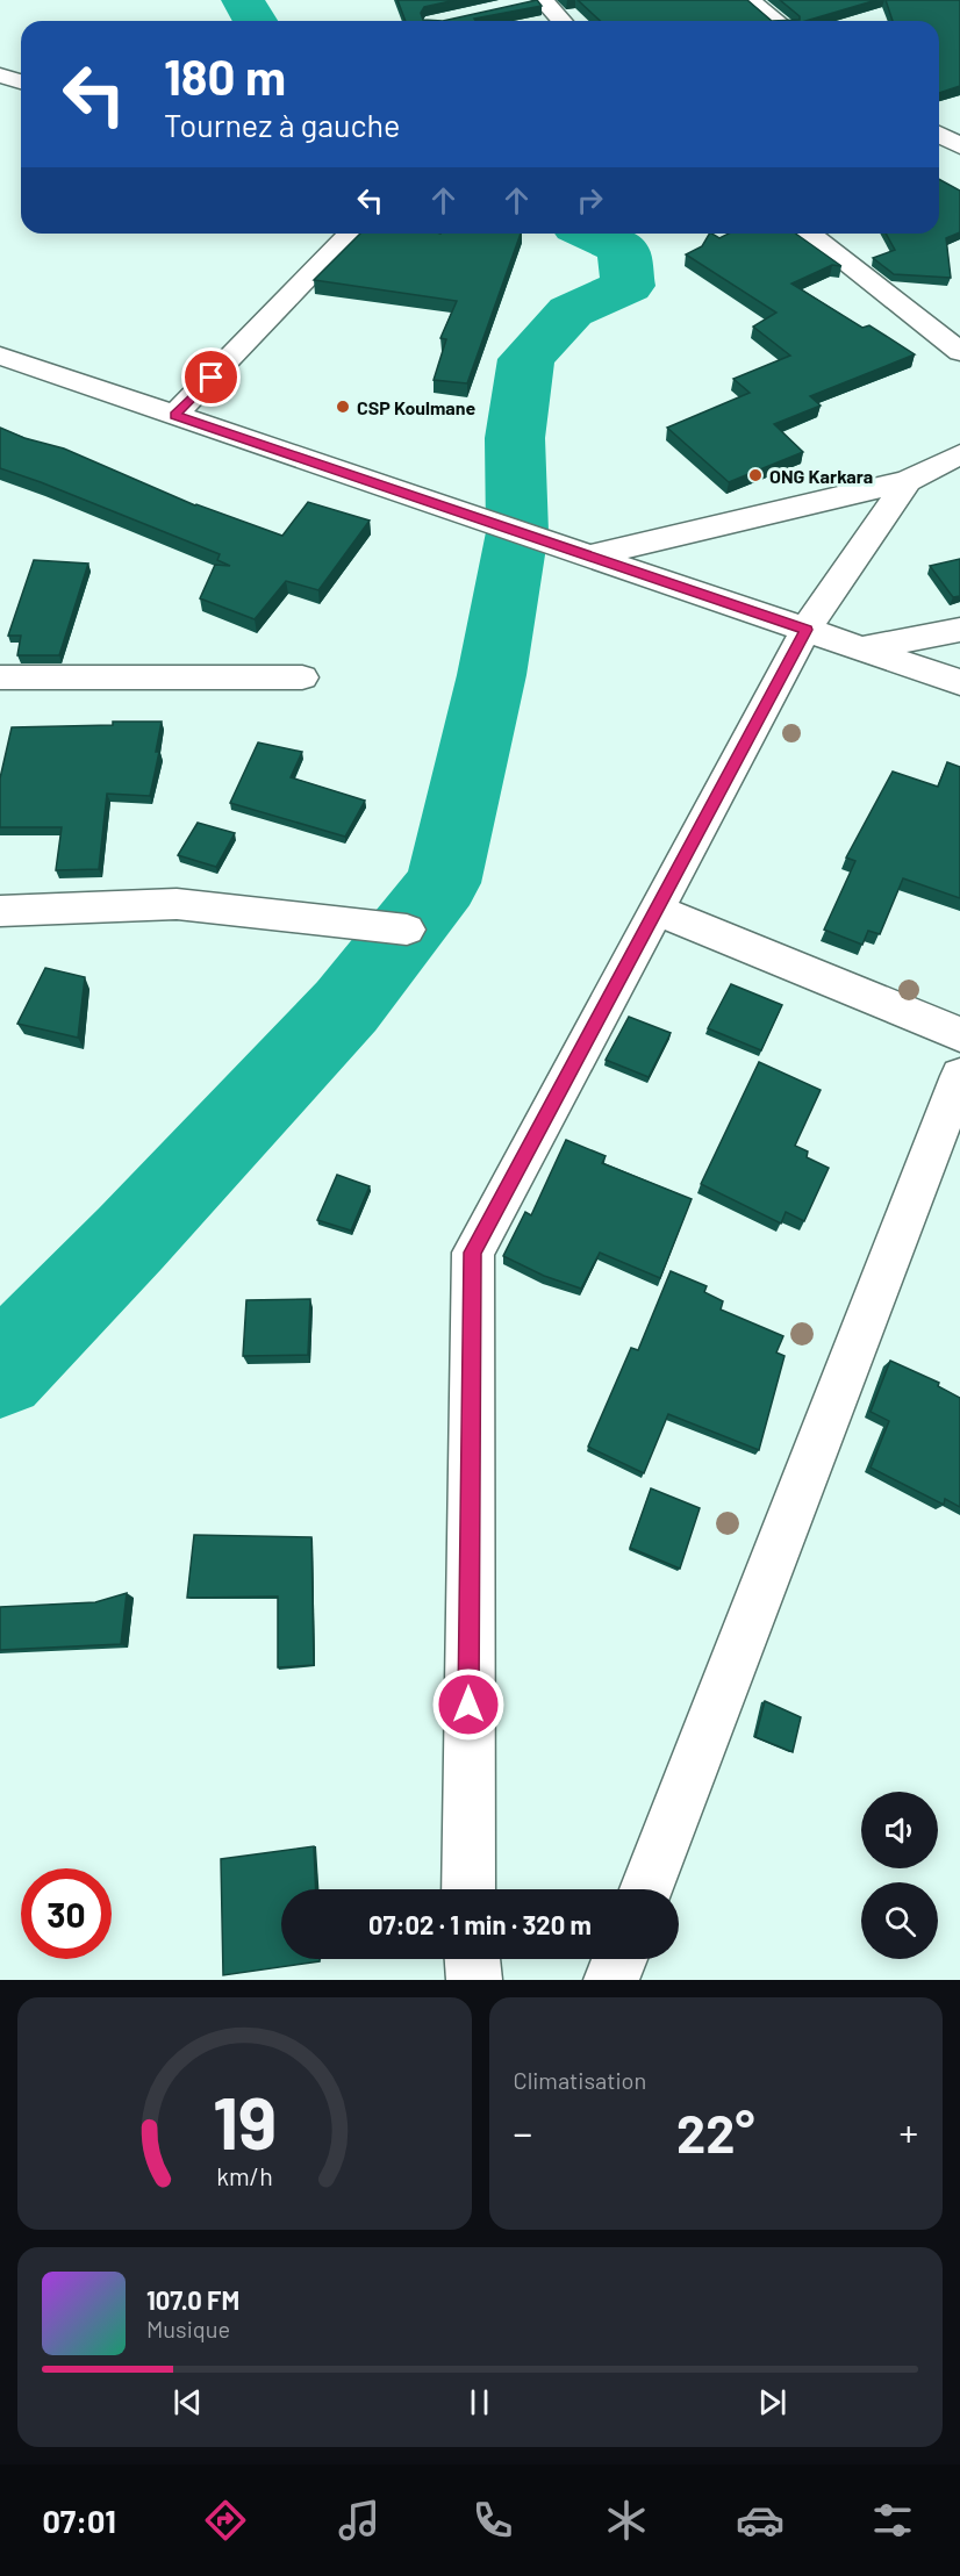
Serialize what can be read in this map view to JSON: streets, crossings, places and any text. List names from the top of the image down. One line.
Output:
{"places":["CSP Koulmane","ONG Karkara"],"page":{"turn":["180 m","Tournez à gauche"],"limit":"30","trip":"07:02 · 1 min · 320 m","tile":"Climatisation","heat":["−","22°","+"],"song":["107.0 FM","Musique"],"tabs":"07:01","gauge":["19","km/h"]}}
